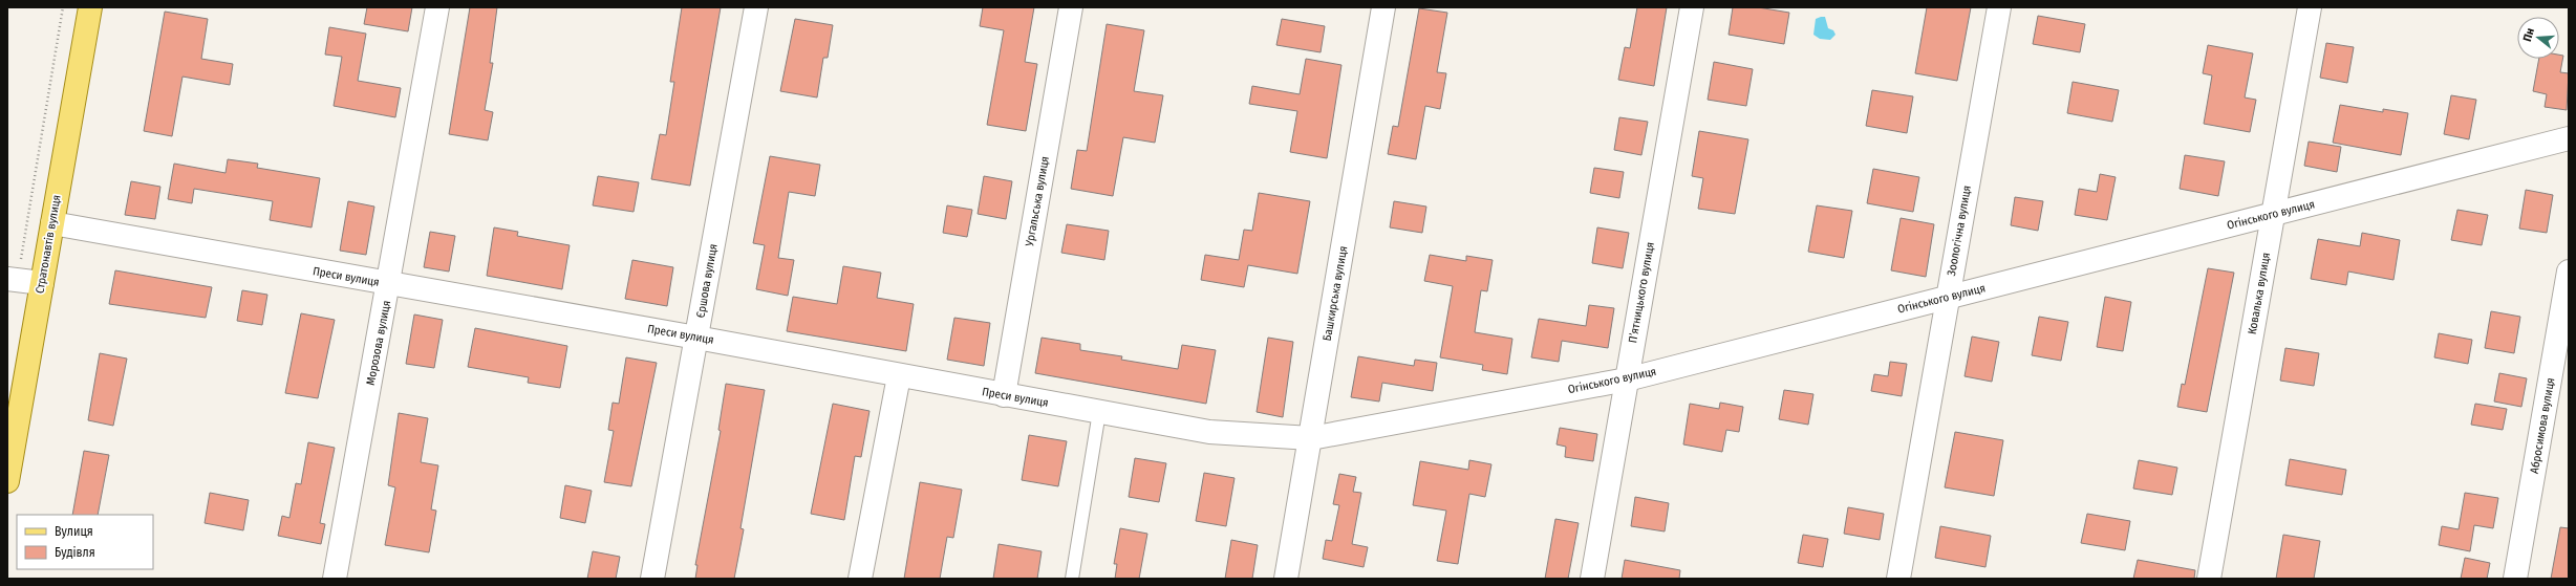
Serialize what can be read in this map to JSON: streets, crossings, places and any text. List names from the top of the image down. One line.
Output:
{"streets":{"main road":["Стратонавтів вулиця"],"street":["Ургальська вулиця","Огінського вулиця","Зоологічна вулиця","Преси вулиця","Єршова вулиця","П’ятницького вулиця","Башкирська вулиця","Ковалька вулиця","Морозова вулиця","Абросимова вулиця"]},"crossings":[["Ургальська вулиця","Преси вулиця"],["Огінського вулиця","Зоологічна вулиця"],["Огінського вулиця","Преси вулиця"],["Огінського вулиця","П’ятницького вулиця"],["Огінського вулиця","Башкирська вулиця"],["Огінського вулиця","Ковалька вулиця"],["Стратонавтів вулиця","Преси вулиця"],["Преси вулиця","Єршова вулиця"],["Преси вулиця","Башкирська вулиця"],["Преси вулиця","Морозова вулиця"]],"legend":["Вулиця","Будівля"],"north":"left"}
